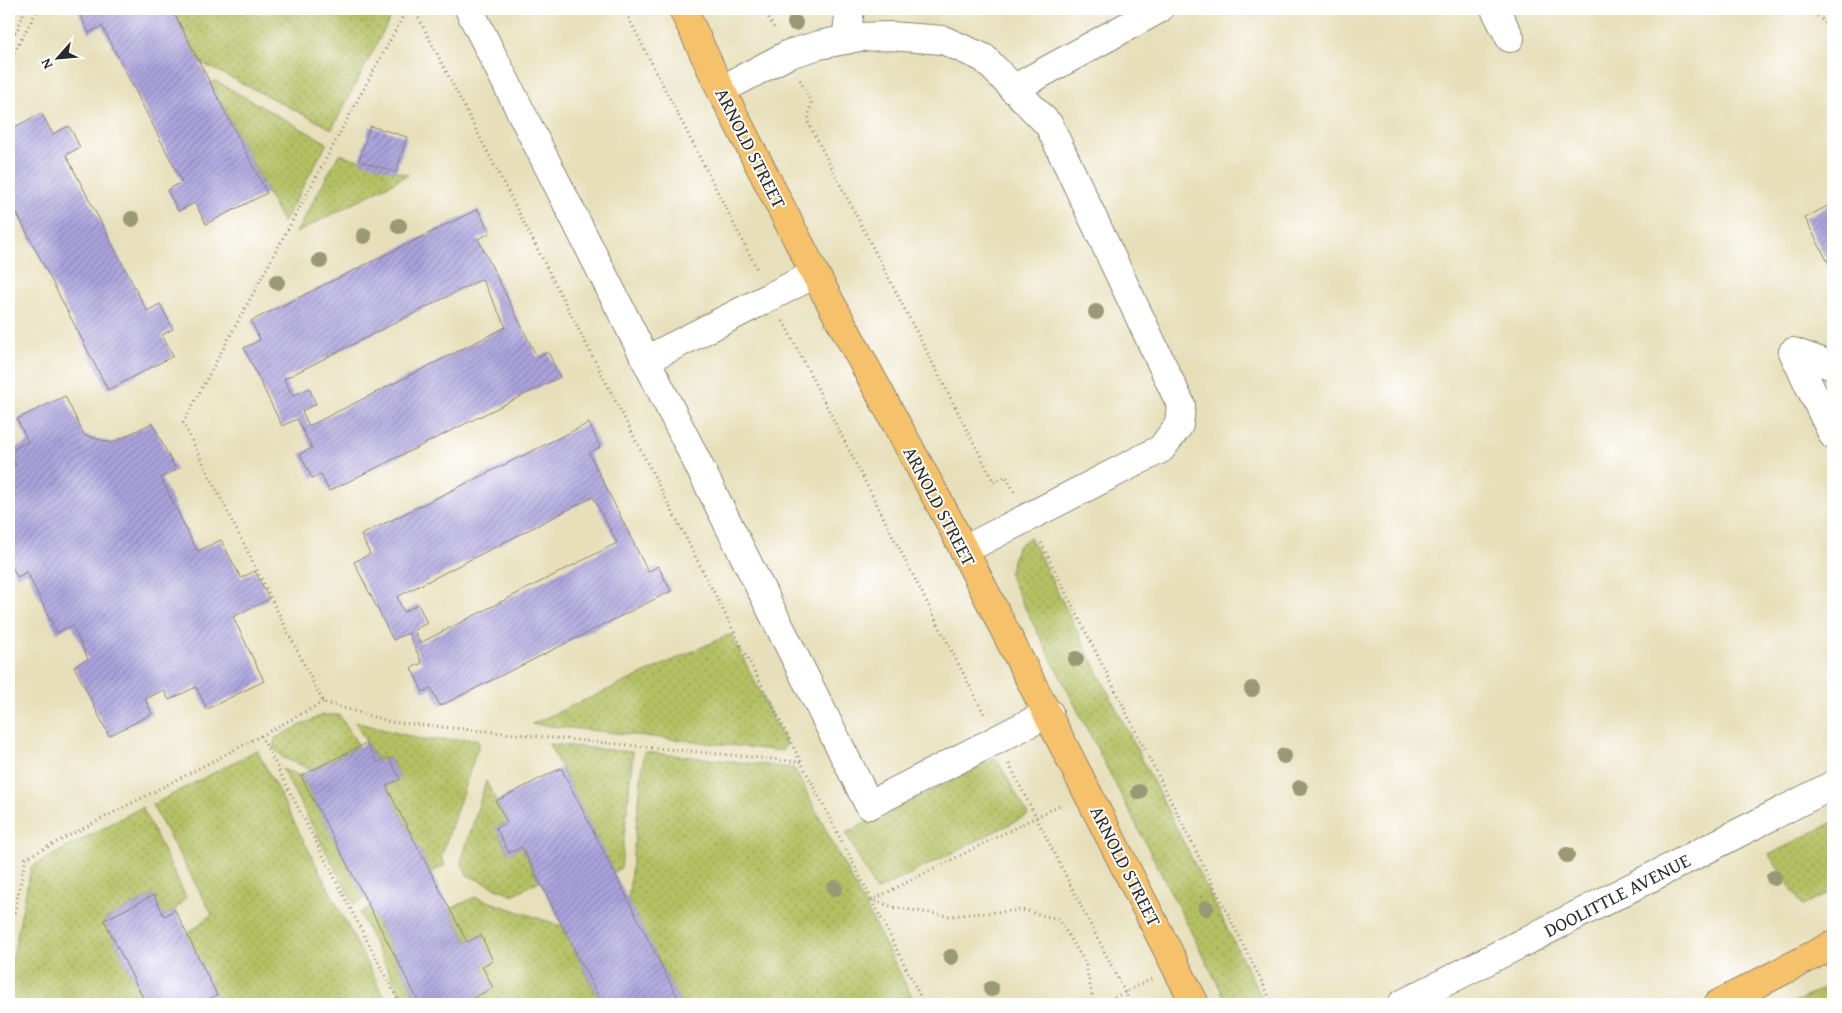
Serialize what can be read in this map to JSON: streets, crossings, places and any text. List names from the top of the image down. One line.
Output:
{"streets":{"main road":["ARNOLD STREET"],"street":["DOOLITTLE AVENUE"]},"north":"bottom left"}
